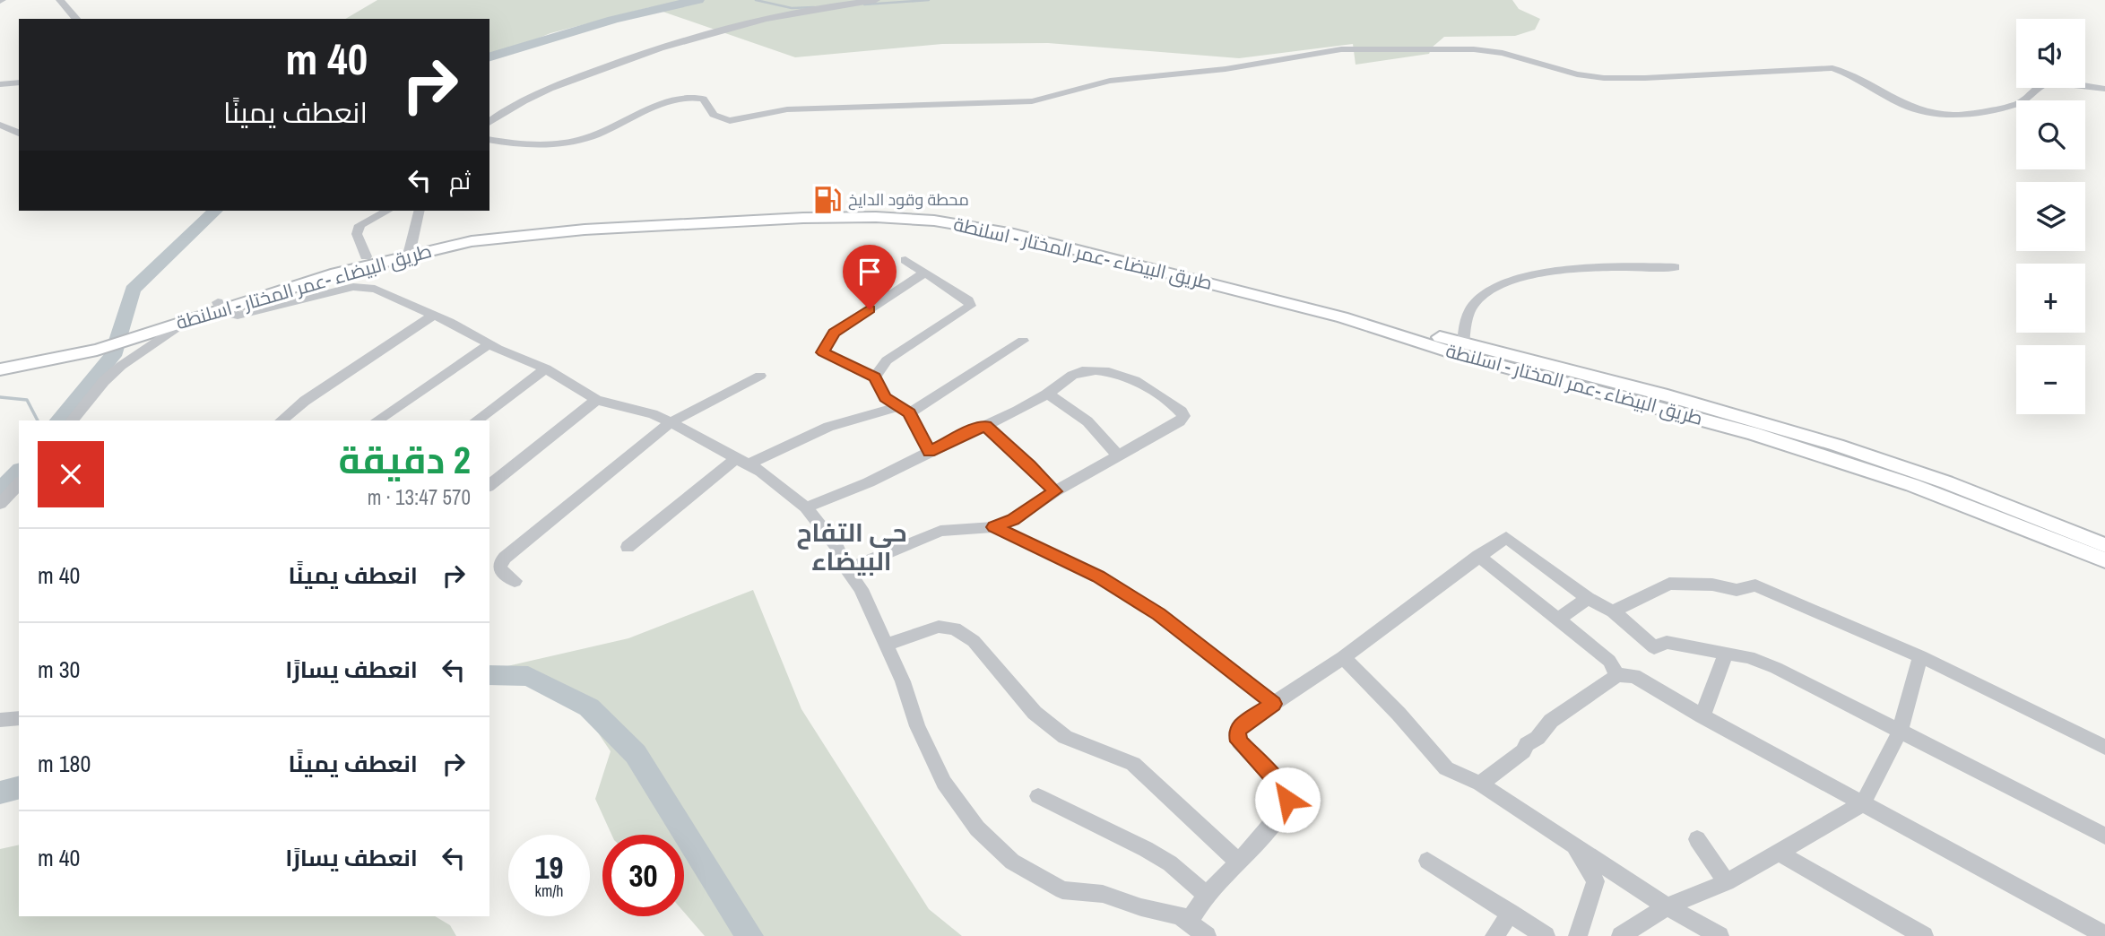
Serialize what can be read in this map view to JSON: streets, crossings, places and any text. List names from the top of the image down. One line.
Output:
{"streets":{"main road":["طريق البيضاء -عمر المختار - اسلنطة"]},"districts":["حي التفاح البيضاء"],"places":{"fuel station":["محطة وقود الدايخ"]},"page":{"map_buttons":["+","−"],"turn":["40 m","انعطف يمينًا"],"then":"ثم","heading":["2 دقيقة","570 m · 13:47"],"list":[{"name":"انعطف يمينًا","value":"40 m"},{"name":"انعطف يسارًا","value":"30 m"},{"name":"انعطف يمينًا","value":"180 m"},{"name":"انعطف يسارًا","value":"40 m"}],"speed":"19 km/h","limit":"30"}}
